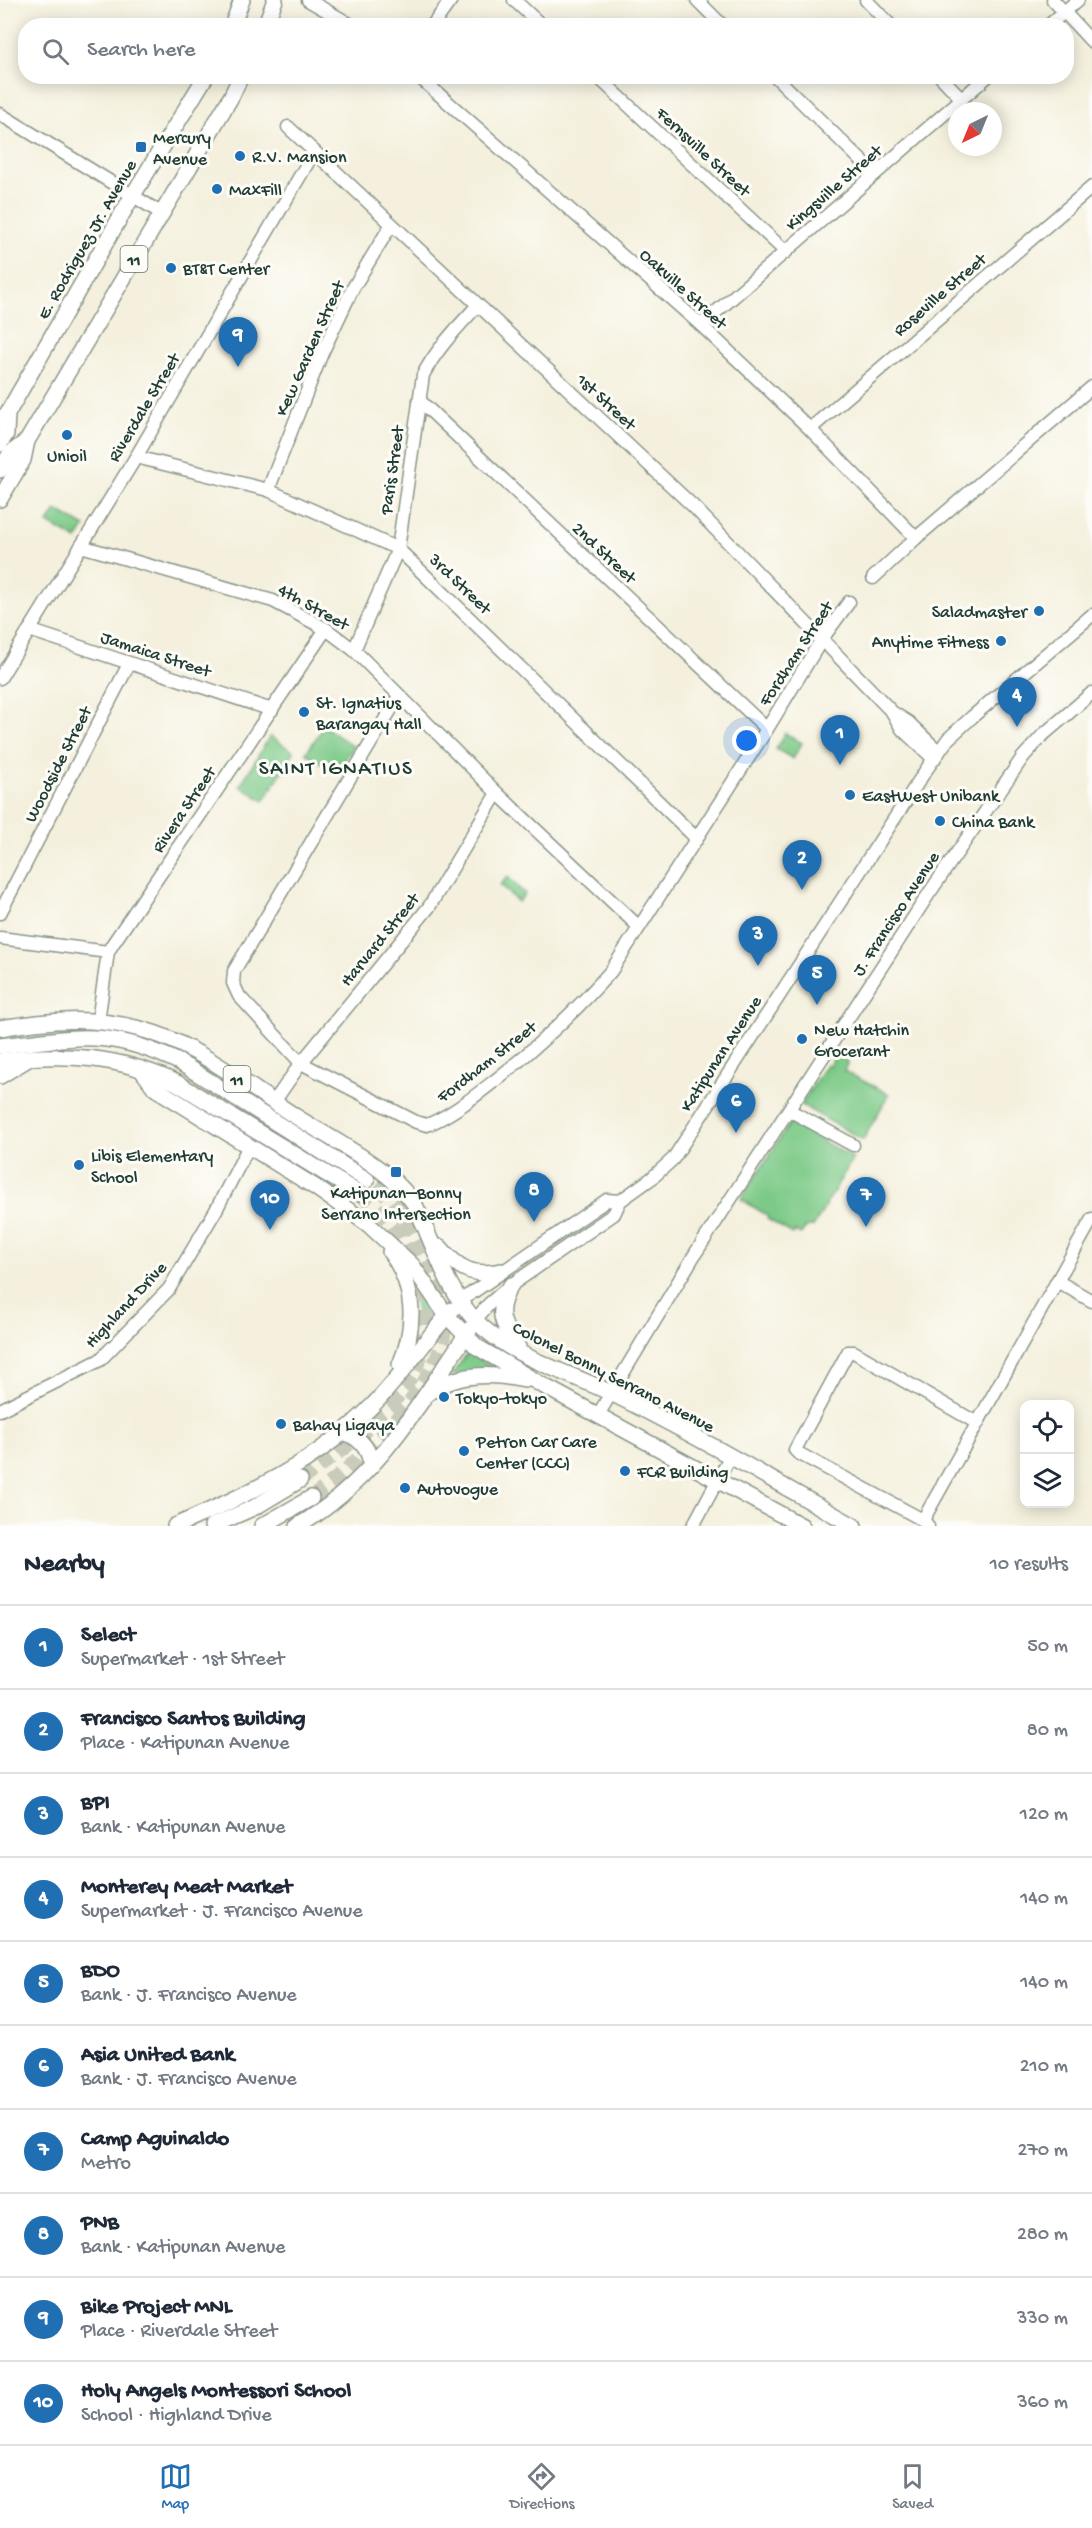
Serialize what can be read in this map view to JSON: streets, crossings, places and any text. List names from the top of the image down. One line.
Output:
{"streets":{"main road":["E. Rodriguez Jr. Avenue","11","Katipunan Avenue","Colonel Bonny Serrano Avenue"],"street":["Fernsville Street","Kingsville Street","Oakville Street","Roseville Street","Kew Garden Street","1st Street","Riverdale Street","Paris Street","2nd Street","3rd Street","4th Street","Jamaica Street","Fordham Street","Woodside Street","Rivera Street","J. Francisco Avenue","Harvard Street","Highland Drive"]},"crossings":[["Fernsville Street","Kingsville Street"],["Kingsville Street","Oakville Street"],["E. Rodriguez Jr. Avenue","11"],["Oakville Street","Roseville Street"],["Kew Garden Street","1st Street"],["Kew Garden Street","3rd Street"],["1st Street","Riverdale Street"],["1st Street","Paris Street"],["1st Street","Fordham Street"],["1st Street","Katipunan Avenue"],["Riverdale Street","3rd Street"],["Riverdale Street","4th Street"],["Riverdale Street","Jamaica Street"],["Paris Street","2nd Street"],["Paris Street","3rd Street"],["Paris Street","4th Street"],["2nd Street","Fordham Street"],["3rd Street","Fordham Street"],["4th Street","Fordham Street"],["4th Street","Rivera Street"],["4th Street","Harvard Street"],["Jamaica Street","Woodside Street"],["Jamaica Street","Rivera Street"],["Fordham Street","Harvard Street"],["Rivera Street","Colonel Bonny Serrano Avenue"],["J. Francisco Avenue","Colonel Bonny Serrano Avenue"],["Katipunan Avenue","Colonel Bonny Serrano Avenue"]],"districts":["SAINT IGNATIUS"],"places":{"transit":["Mercury Avenue","Katipunan–Bonny Serrano Intersection"],"other":["R.V. Mansion","MaxFill","BT&T Center","Unioil","Saladmaster","Anytime Fitness","St. Ignatius Barangay Hall","EastWest Unibank","China Bank","New Hatchin Grocerant","Libis Elementary School","Tokyo-tokyo","Bahay Ligaya","Petron Car Care Center (CCC)","FCR Building","Autovogue"]},"north":"bottom left","page":{"search":"Search here","pins":["9","4","1","2","3","5","6","8","7","10"],"heading":["Nearby","10 results"],"list":[{"mark":"1","name":"Select","note":"Supermarket · 1st Street","value":"50 m"},{"mark":"2","name":"Francisco Santos Building","note":"Place · Katipunan Avenue","value":"80 m"},{"mark":"3","name":"BPI","note":"Bank · Katipunan Avenue","value":"120 m"},{"mark":"4","name":"Monterey Meat Market","note":"Supermarket · J. Francisco Avenue","value":"140 m"},{"mark":"5","name":"BDO","note":"Bank · J. Francisco Avenue","value":"140 m"},{"mark":"6","name":"Asia United Bank","note":"Bank · J. Francisco Avenue","value":"210 m"},{"mark":"7","name":"Camp Aguinaldo","note":"Metro","value":"270 m"},{"mark":"8","name":"PNB","note":"Bank · Katipunan Avenue","value":"280 m"},{"mark":"9","name":"Bike Project MNL","note":"Place · Riverdale Street","value":"330 m"},{"mark":"10","name":"Holy Angels Montessori School","note":"School · Highland Drive","value":"360 m"}],"nav":["Map","Directions","Saved"]}}
